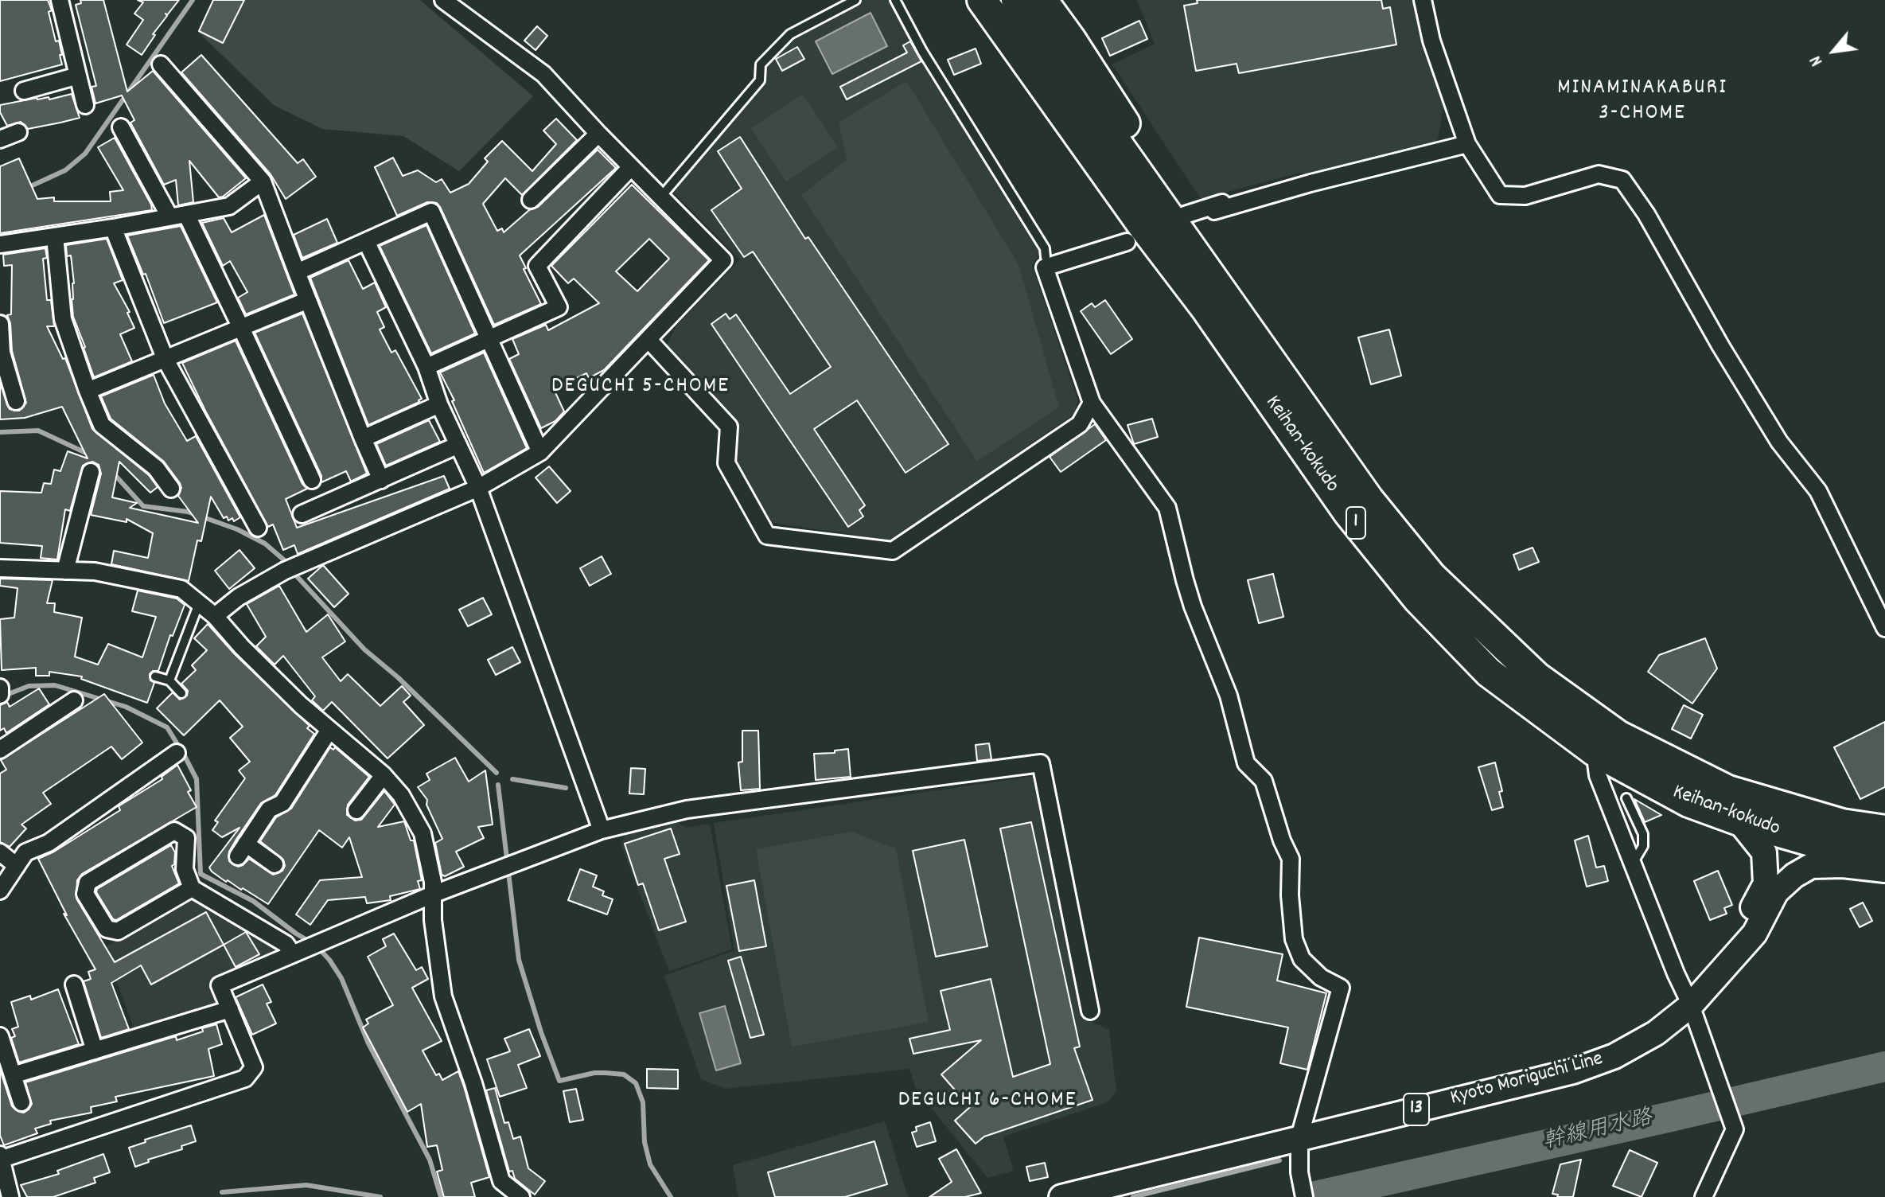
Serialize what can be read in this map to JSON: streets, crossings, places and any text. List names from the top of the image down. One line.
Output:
{"streets":{"highway":["Keihan-kokudo","1"],"main road":["Kyoto Moriguchi Line","13"]},"crossings":[["Keihan-kokudo","Kyoto Moriguchi Line"]],"districts":["MINAMINAKABURI 3-CHOME","DEGUCHI 5-CHOME","DEGUCHI 6-CHOME"],"water":["幹線用水路"],"north":"bottom left"}
